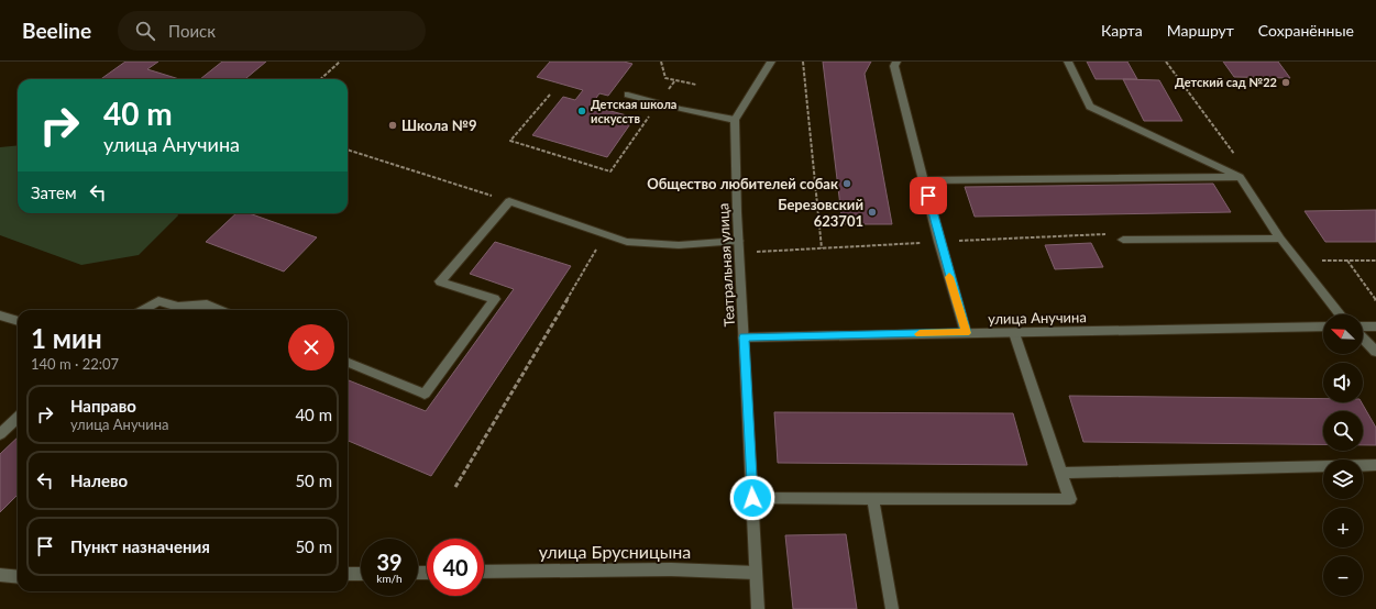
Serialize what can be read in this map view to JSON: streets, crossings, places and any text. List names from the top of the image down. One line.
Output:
{"streets":{"street":["Театральная улица","улица Анучина","улица Брусницына"]},"crossings":[["Театральная улица","улица Анучина"],["Театральная улица","улица Брусницына"]],"places":["Детский сад №22","Детская школа искусств","Школа №9","Общество любителей собак","Березовский 623701"],"north":"top left","page":{"header":"Beeline","search":"Поиск","nav":["Карта","Маршрут","Сохранённые"],"turn":["40 m","улица Анучина"],"then":"Затем","heading":["1 мин","140 m · 22:07"],"map_buttons":["+","−"],"list":[{"name":"Направо","note":"улица Анучина","value":"40 m"},{"name":"Налево","value":"50 m"},{"name":"Пункт назначения","value":"50 m"}],"speed":"39 km/h","limit":"40"}}
